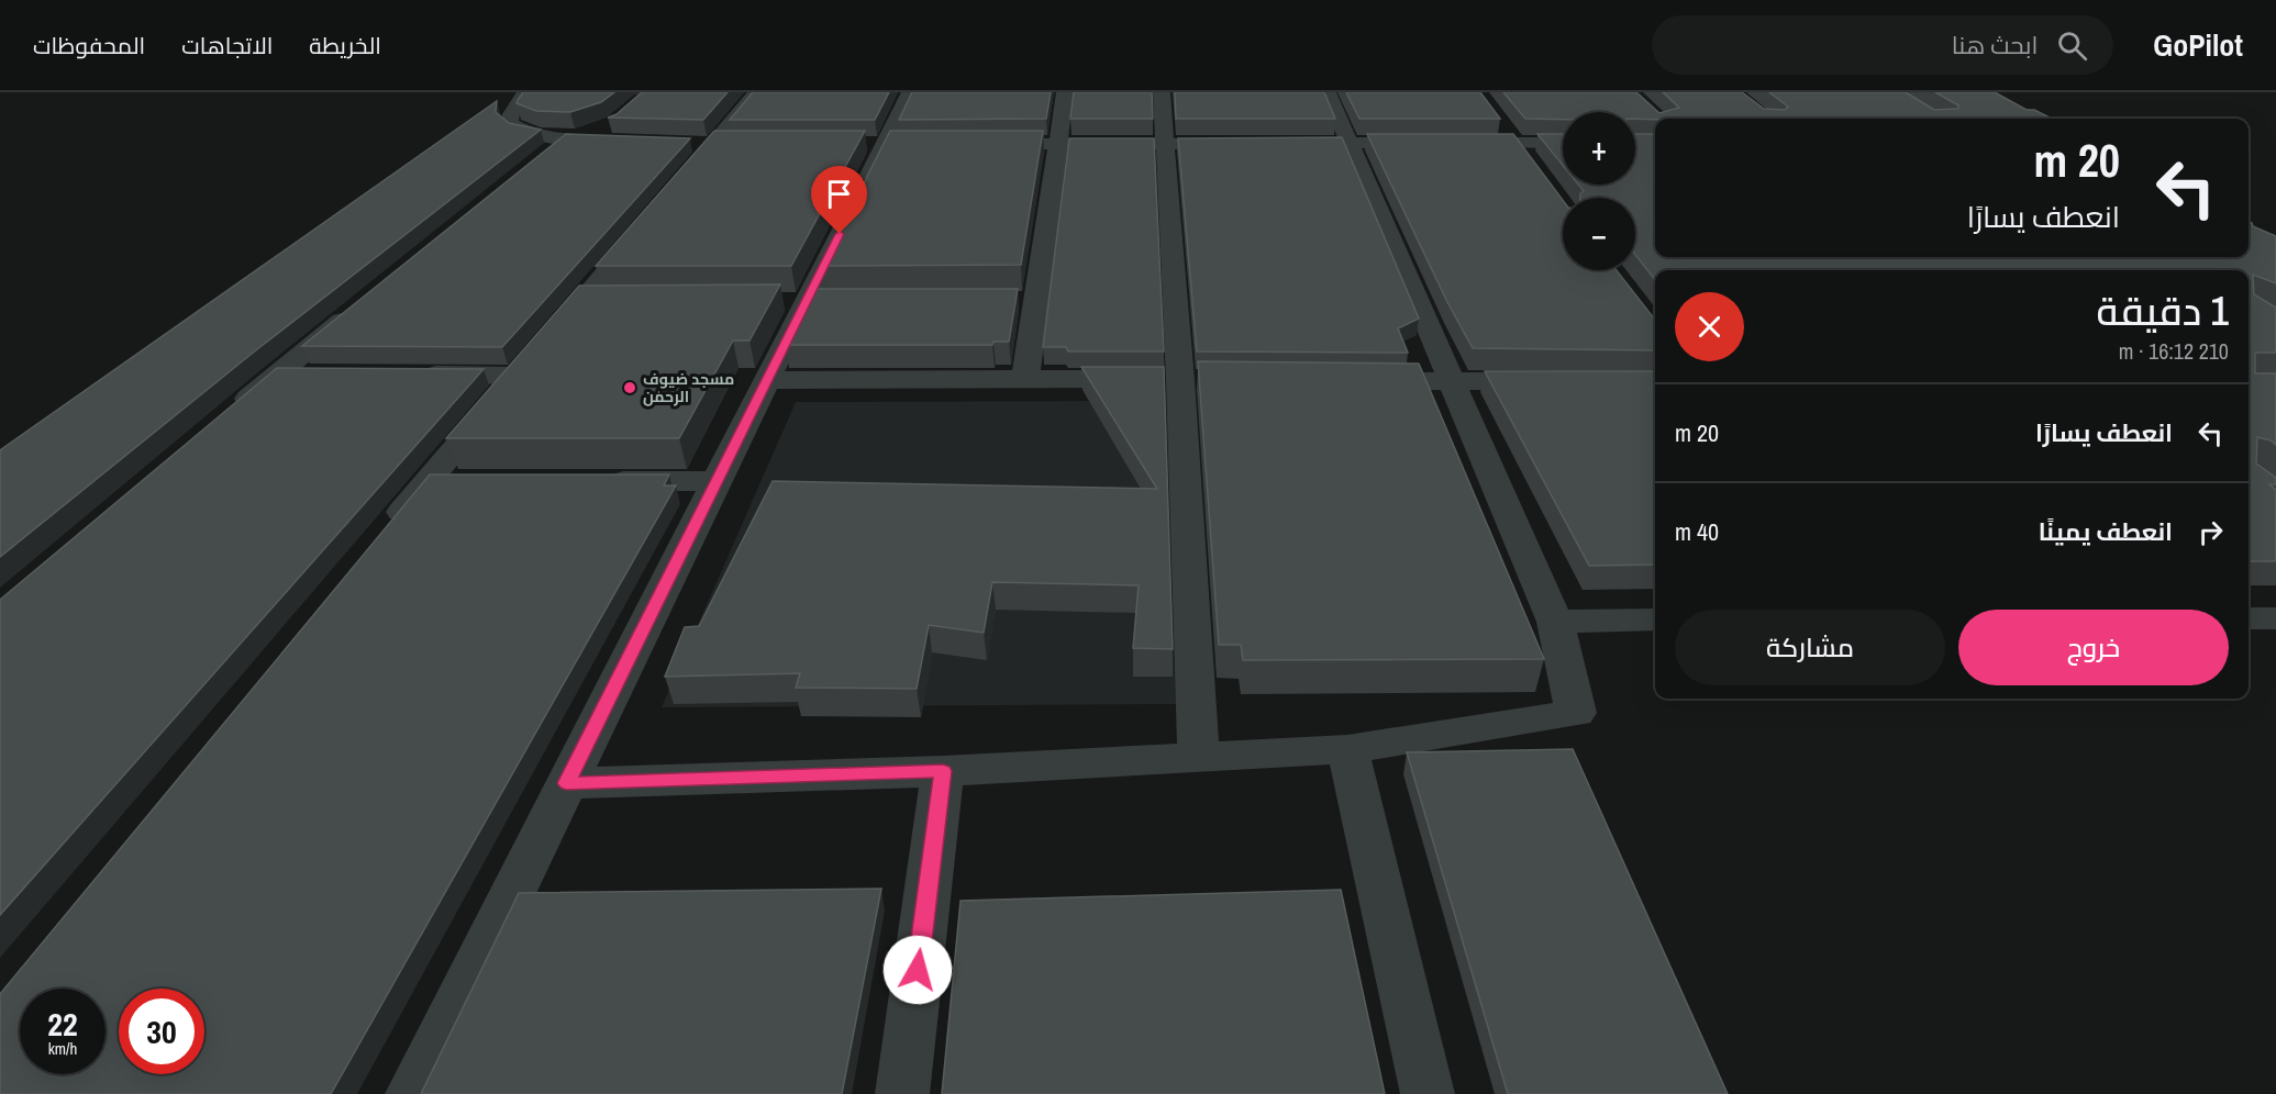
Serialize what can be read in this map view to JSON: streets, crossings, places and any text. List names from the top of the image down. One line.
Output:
{"places":["مسجد ضيوف الرحمٰن"],"page":{"header":"GoPilot","search":"ابحث هنا","nav":["الخريطة","الاتجاهات","المحفوظات"],"map_buttons":["+","−"],"turn":["20 m","انعطف يسارًا"],"heading":["1 دقيقة","210 m · 16:12"],"list":[{"name":"انعطف يسارًا","value":"20 m"},{"name":"انعطف يمينًا","value":"40 m"}],"buttons":["خروج","مشاركة"],"speed":"22 km/h","limit":"30"}}
